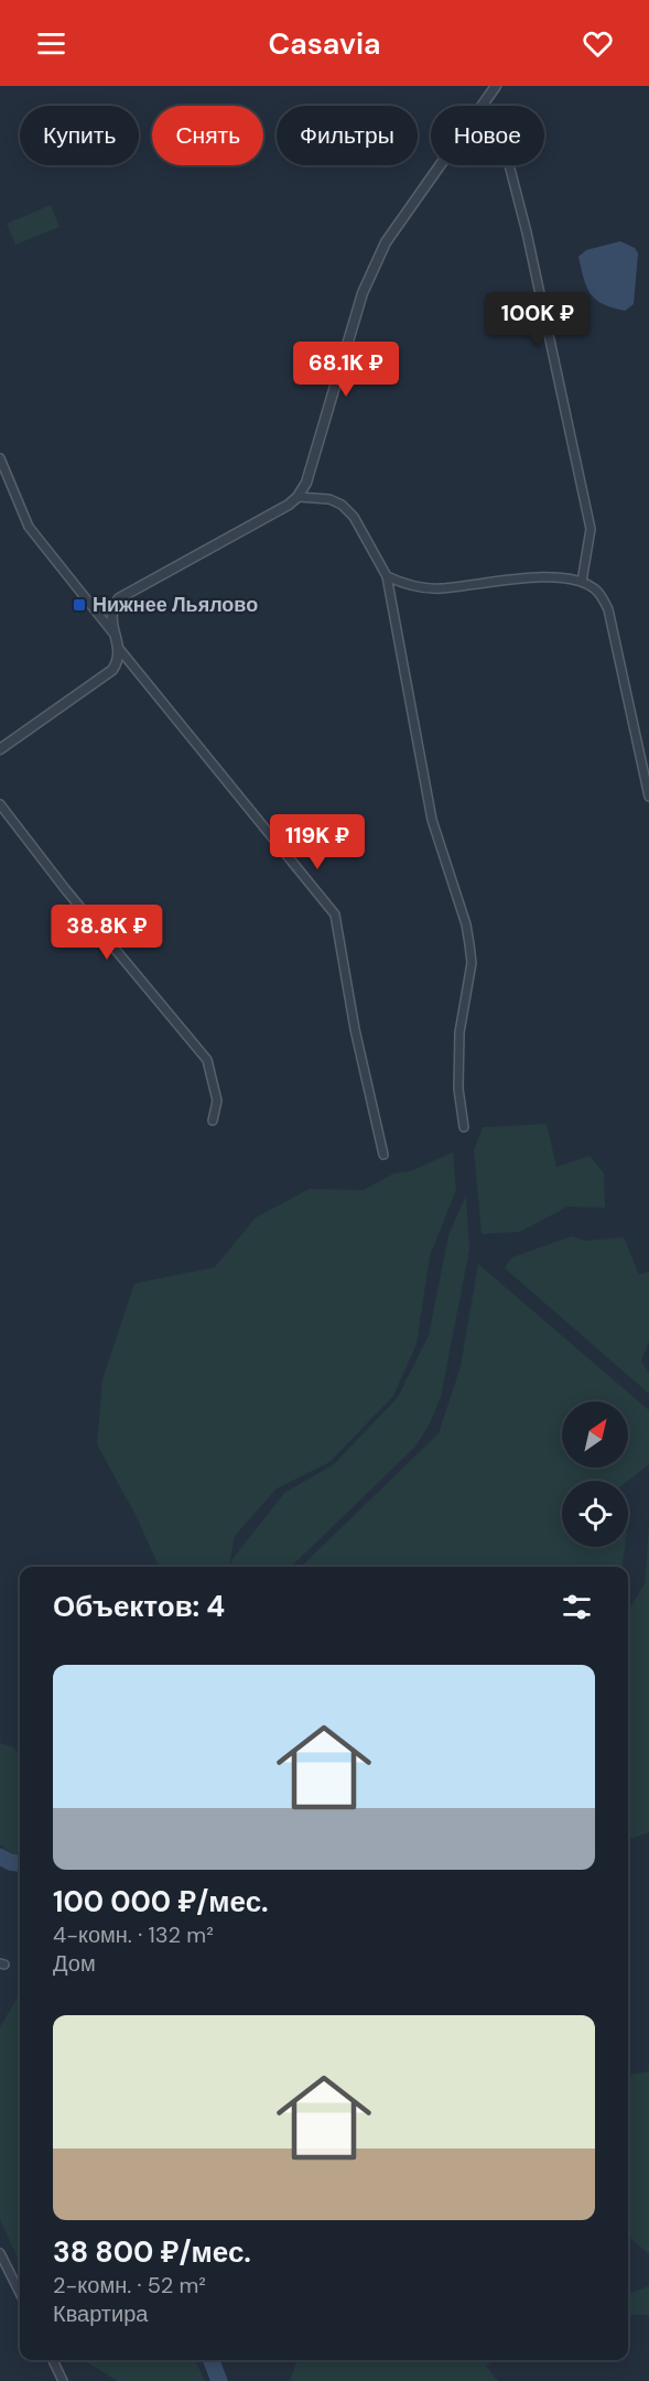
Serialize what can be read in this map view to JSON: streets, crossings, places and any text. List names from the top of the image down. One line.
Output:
{"places":{"transit":["Нижнее Льялово"]},"north":"top right","page":{"header":"Casavia","chip":["Купить","Снять","Фильтры","Новое"],"price":["100K ₽","68.1K ₽","119K ₽","38.8K ₽"],"heading":"Объектов: 4","list":[{"name":"100 000 ₽/мес.","note":"4-комн. · 132 m² · Дом"},{"name":"38 800 ₽/мес.","note":"2-комн. · 52 m² · Квартира"}]}}
